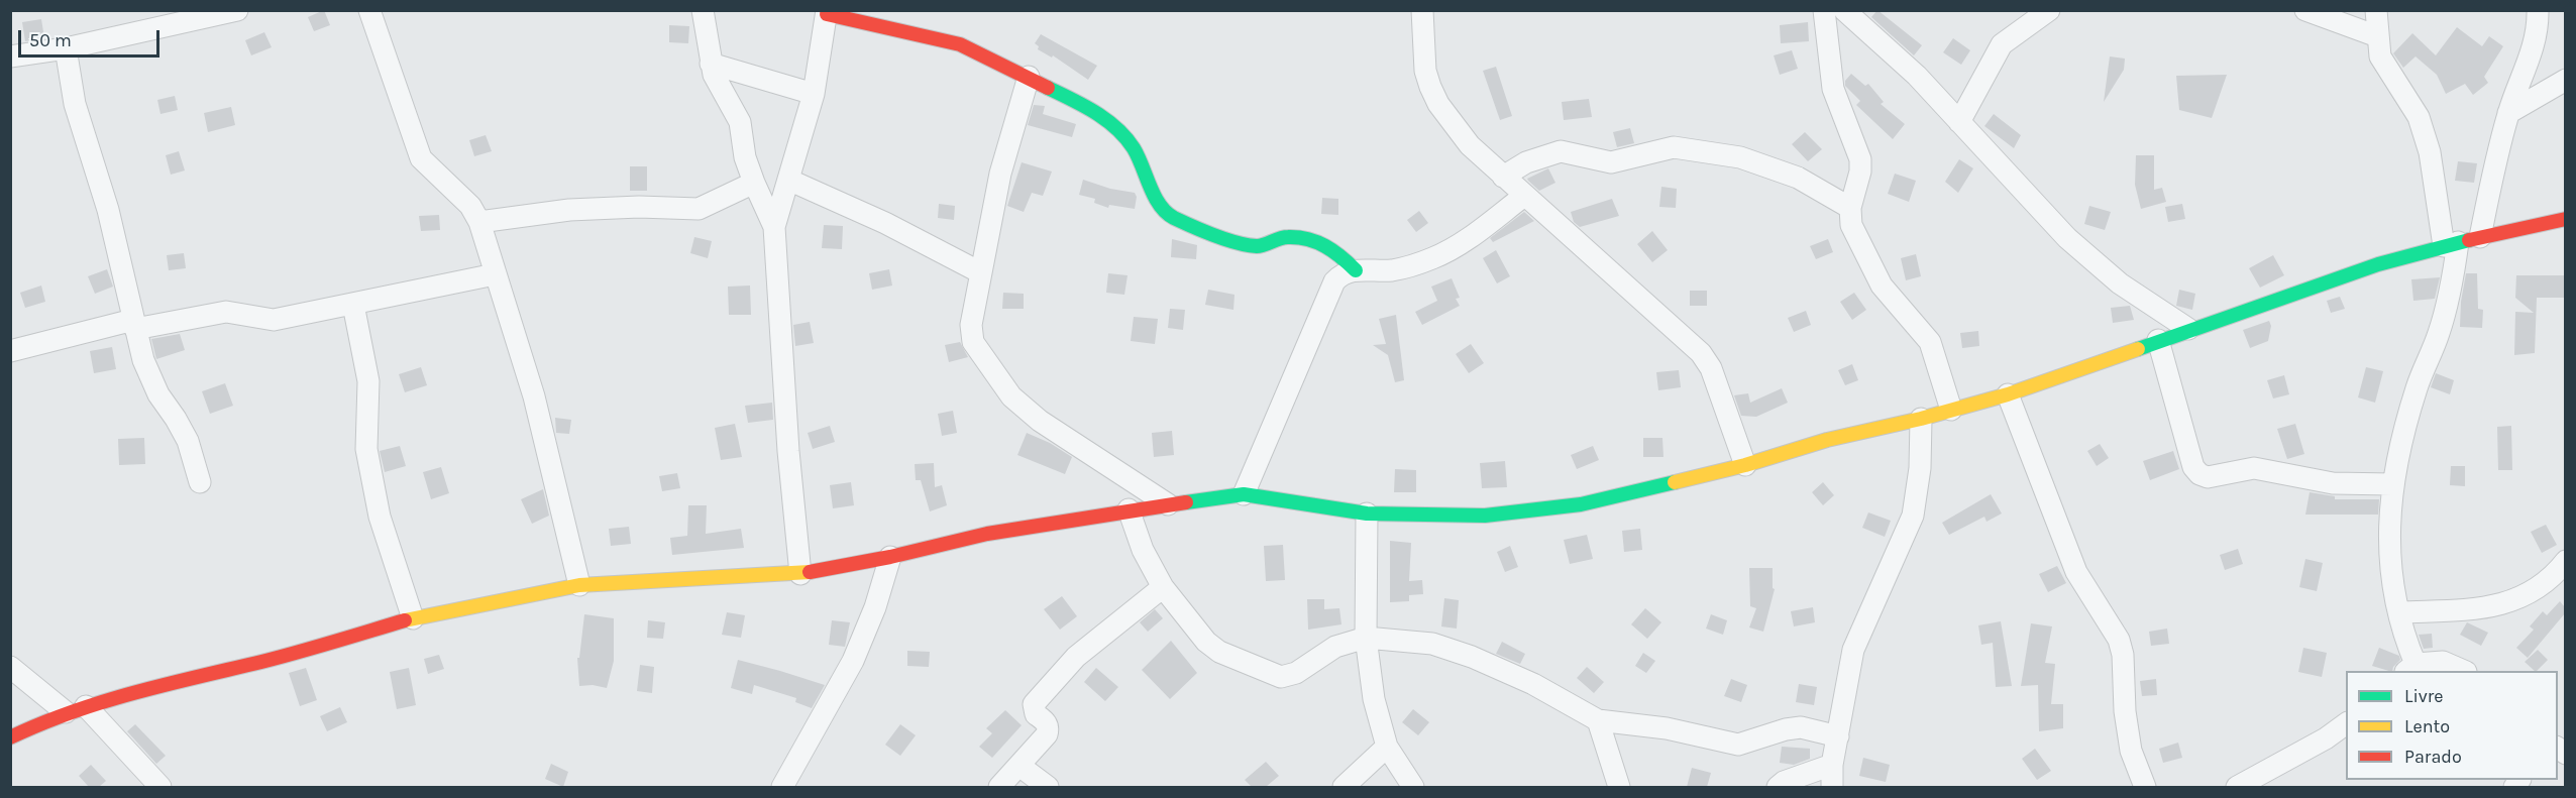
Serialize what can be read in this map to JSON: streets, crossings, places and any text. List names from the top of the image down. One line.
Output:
{"legend":["Livre","Lento","Parado"],"scale_bar":"50 m"}
